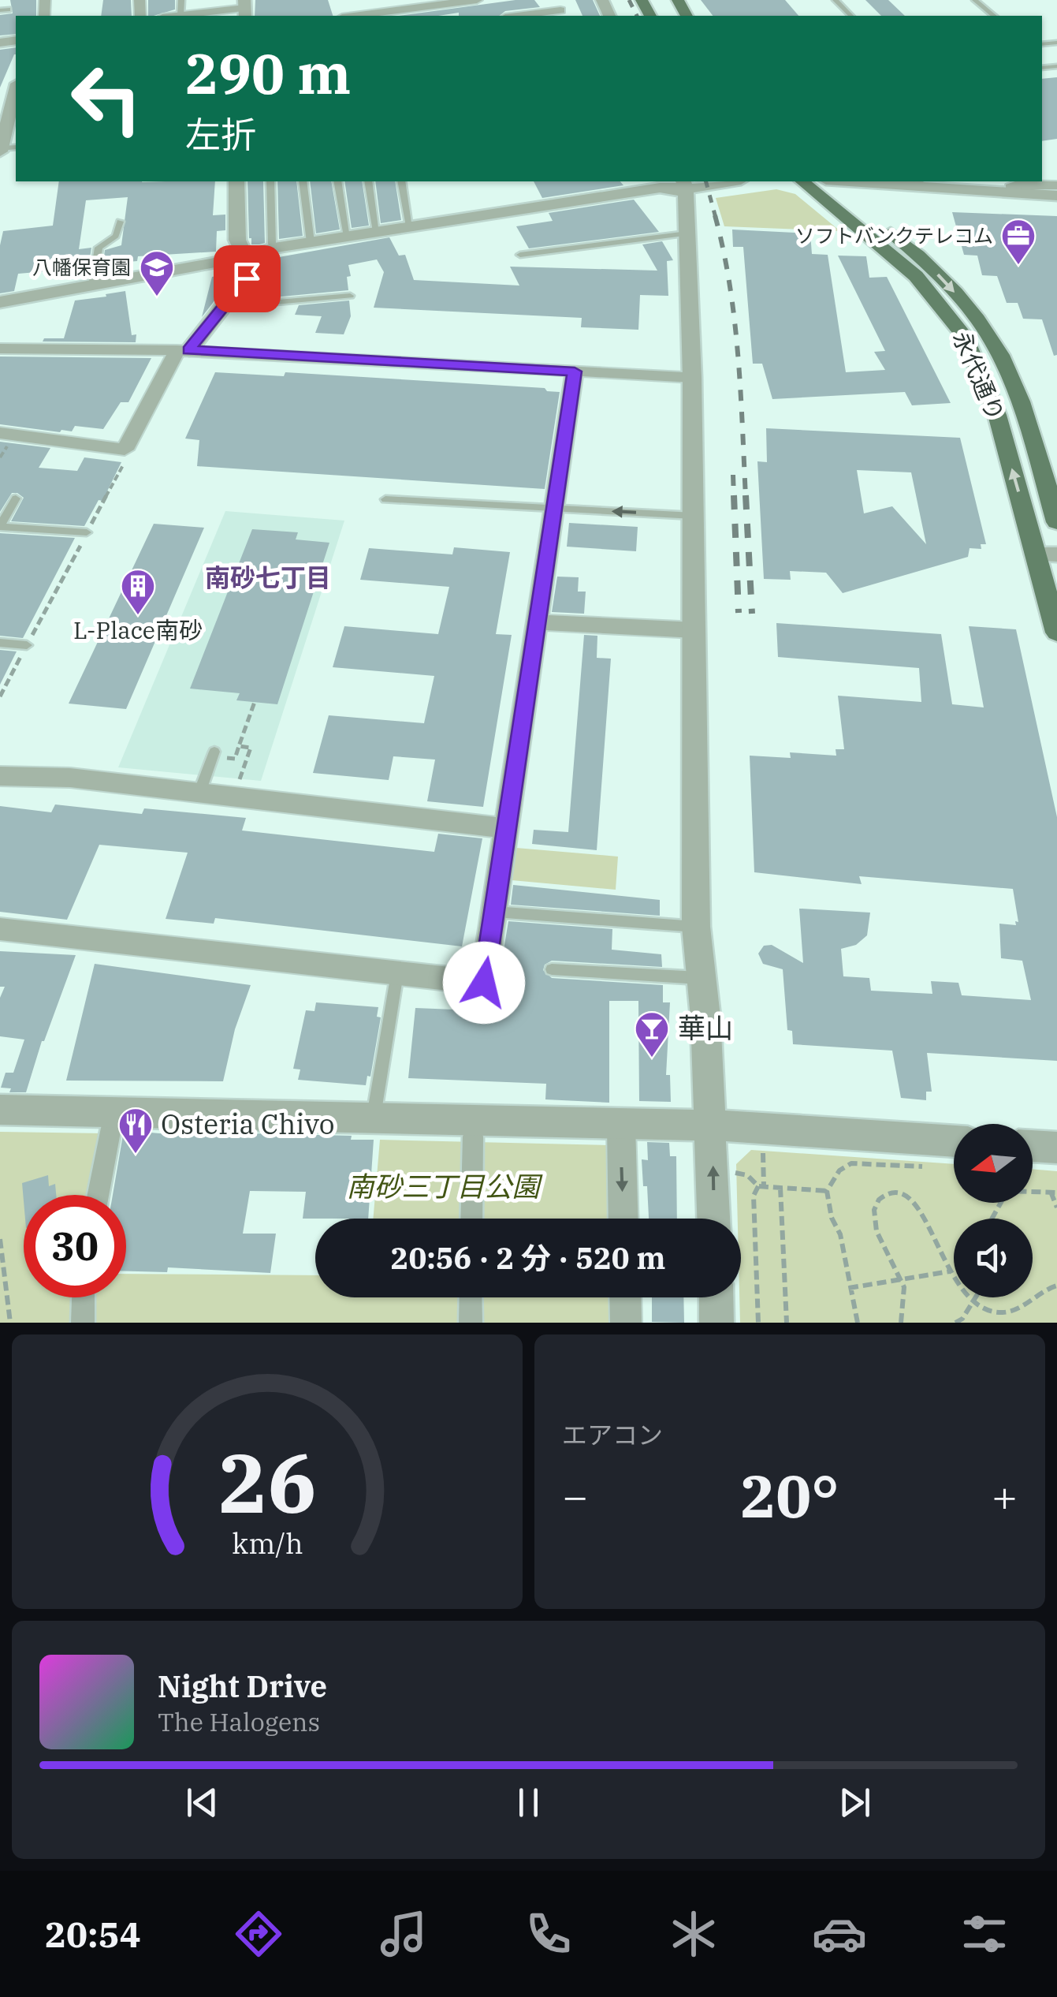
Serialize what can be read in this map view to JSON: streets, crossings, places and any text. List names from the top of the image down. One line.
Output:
{"streets":{"main road":["永代通り"]},"districts":["南砂七丁目"],"parks":["南砂三丁目公園"],"places":{"office":["ソフトバンクテレコム"],"school or university":["八幡保育園"],"building":["L-Place南砂"],"bar":["華山"],"restaurant":["Osteria Chivo"]},"north":"left","page":{"turn":["290 m","左折"],"limit":"30","trip":"20:56 · 2 分 · 520 m","tile":"エアコン","heat":["−","20°","+"],"song":["Night Drive","The Halogens"],"tabs":"20:54","gauge":["26","km/h"]}}
